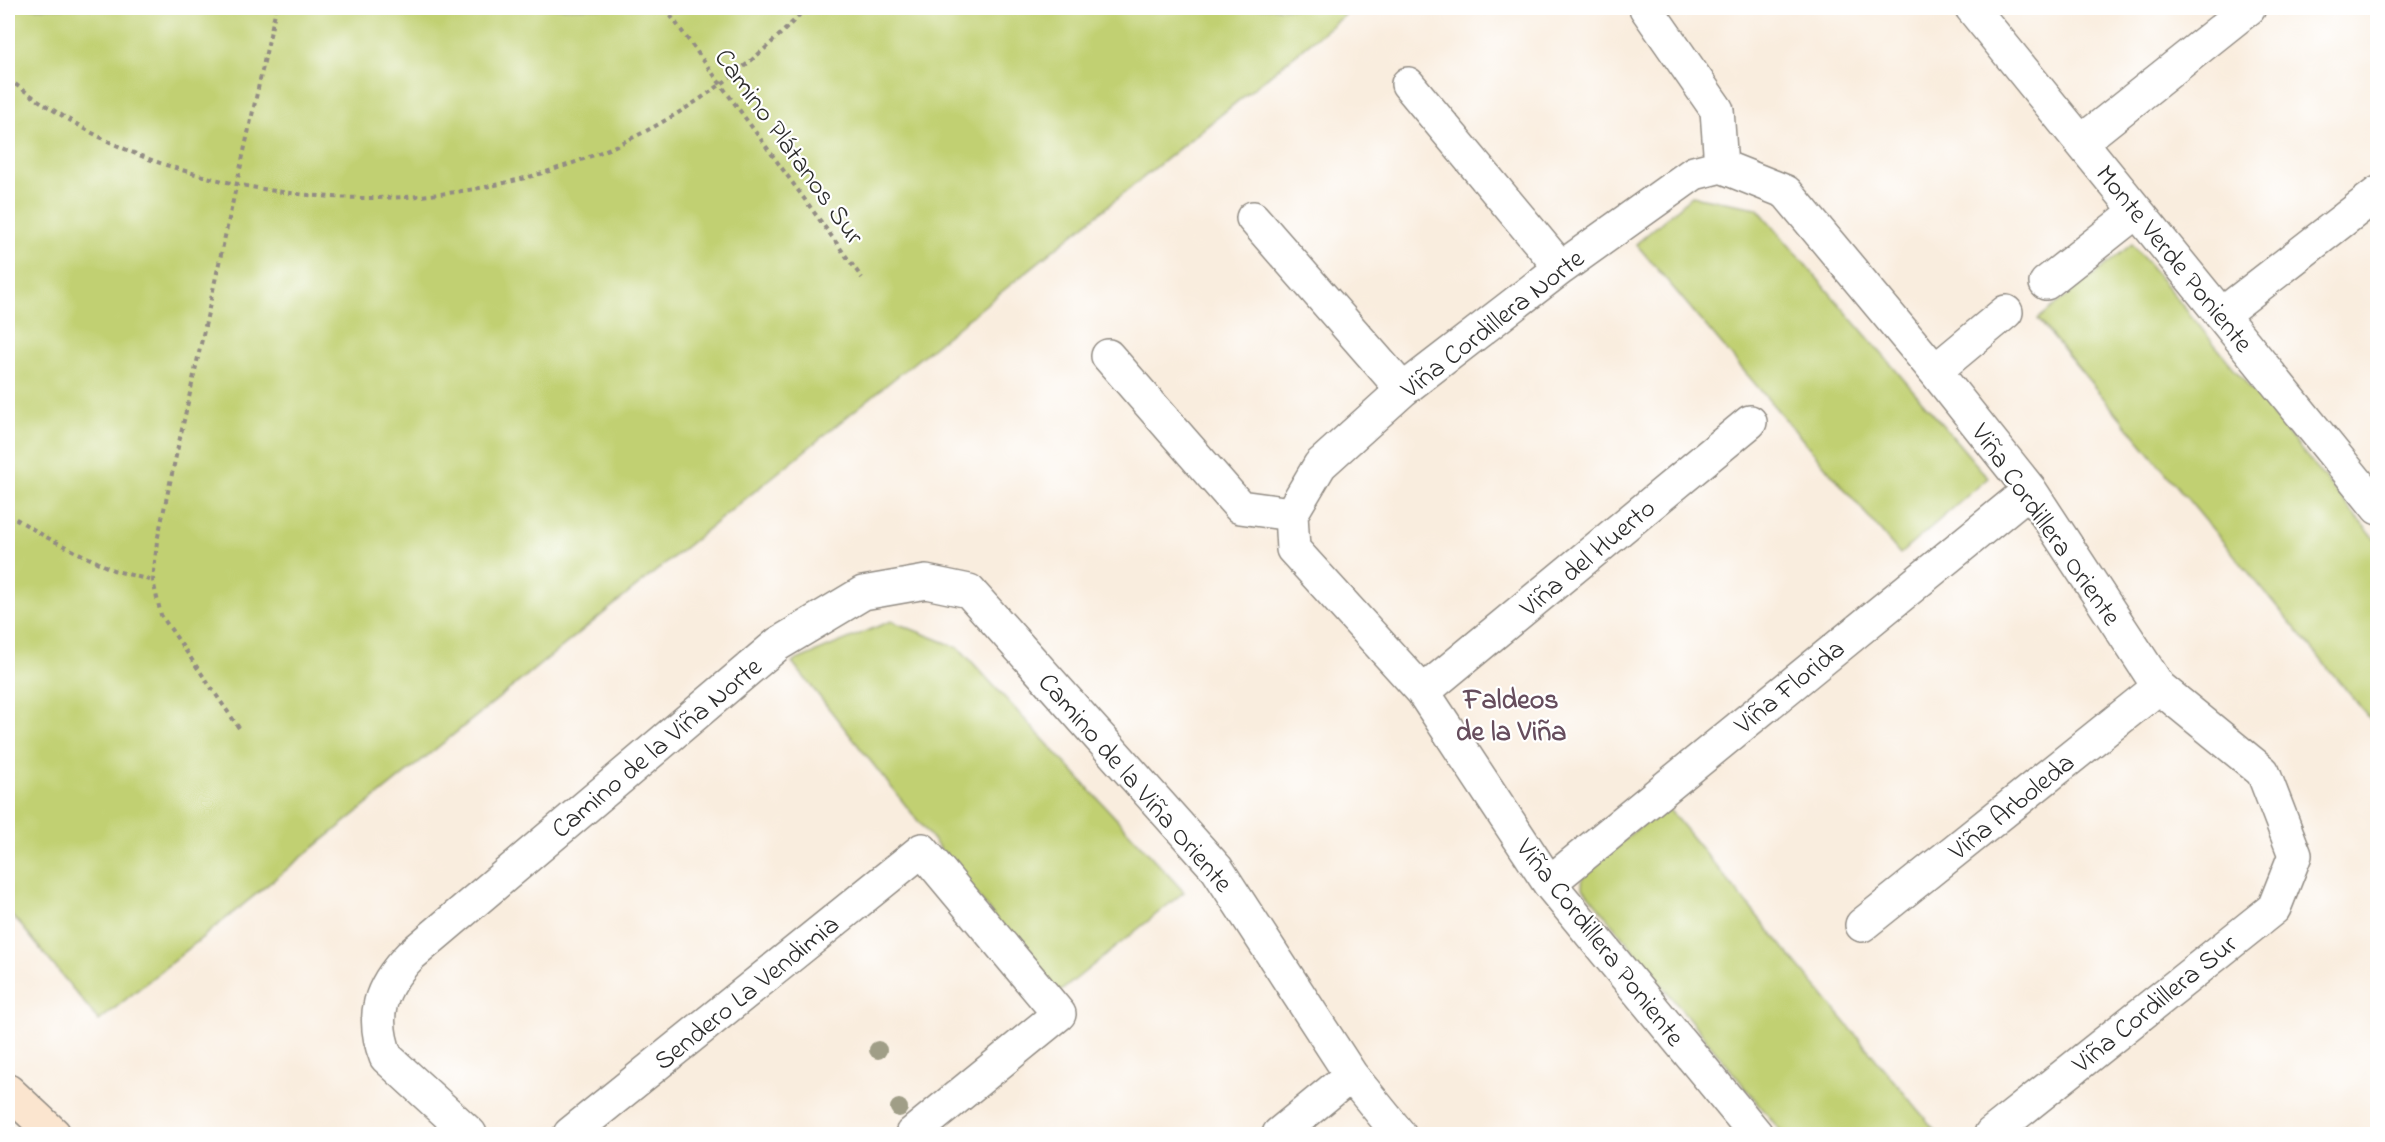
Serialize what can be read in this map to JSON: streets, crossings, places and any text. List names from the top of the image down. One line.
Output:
{"streets":{"street":["Monte Verde Poniente","Viña Cordillera Norte","Viña Cordillera Oriente","Viña del Huerto","Viña Florida","Camino de la Viña Norte","Camino de la Viña Oriente","Viña Arboleda","Viña Cordillera Poniente","Sendero La Vendimia","Viña Cordillera Sur"],"path":["Camino Plátanos Sur"]},"crossings":[["Viña Cordillera Norte","Viña Cordillera Oriente"],["Viña Cordillera Norte","Viña Cordillera Poniente"],["Viña Cordillera Oriente","Viña Florida"],["Viña Cordillera Oriente","Viña Arboleda"],["Viña Cordillera Oriente","Viña Cordillera Sur"],["Viña del Huerto","Viña Cordillera Poniente"],["Viña Florida","Viña Cordillera Poniente"],["Camino de la Viña Norte","Camino de la Viña Oriente"]],"districts":["Faldeos de la Viña"]}
